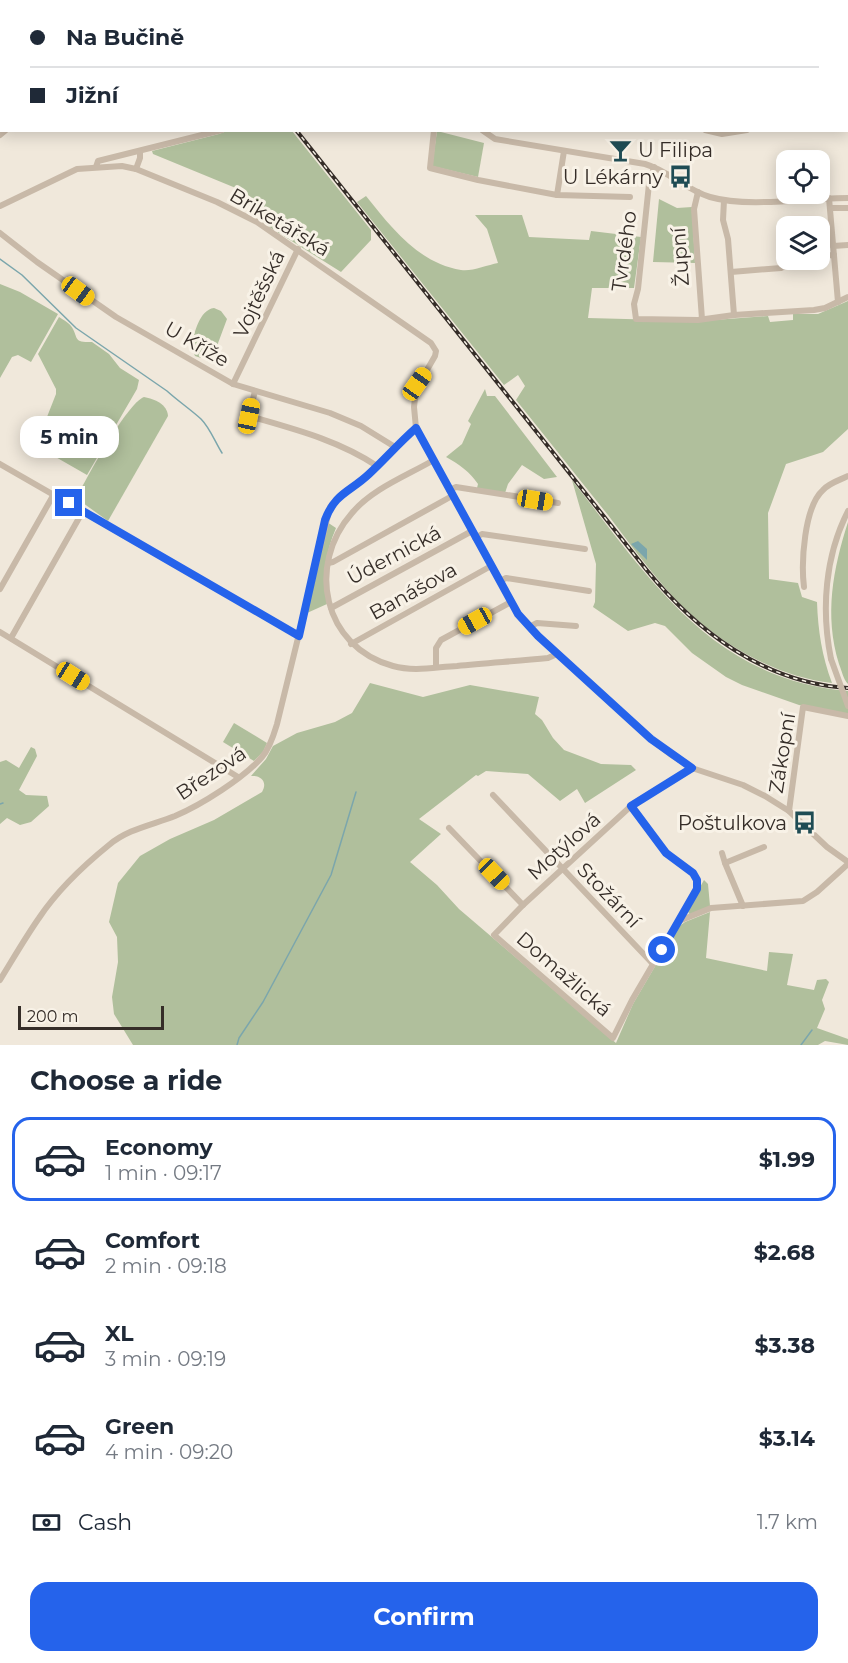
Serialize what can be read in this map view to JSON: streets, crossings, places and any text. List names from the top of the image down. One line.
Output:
{"streets":{"street":["Briketářská","Tvrdého","Župní","Vojtěšská","U Kříže","Údernická","Banášova","Zákopní","Březová","Motýlová","Stožární","Domažlická"]},"crossings":[["Briketářská","Vojtěšská"],["Briketářská","Březová"],["Tvrdého","Župní"],["Vojtěšská","U Kříže"],["U Kříže","Březová"],["Motýlová","Stožární"],["Motýlová","Domažlická"],["Stožární","Domažlická"]],"places":{"bar":["U Filipa"],"bus stop":["U Lékárny","Poštulkova"]},"scale_bar":"200 m","page":{"banner":["Na Bučině","Jižní"],"bubble":"5 min","scale":"200 m","heading":"Choose a ride","list":[{"name":"Economy","note":"1 min · 09:17","value":"$1.99"},{"name":"Comfort","note":"2 min · 09:18","value":"$2.68"},{"name":"XL","note":"3 min · 09:19","value":"$3.38"},{"name":"Green","note":"4 min · 09:20","value":"$3.14"}],"pay":["Cash","1.7 km"],"buttons":"Confirm"}}
